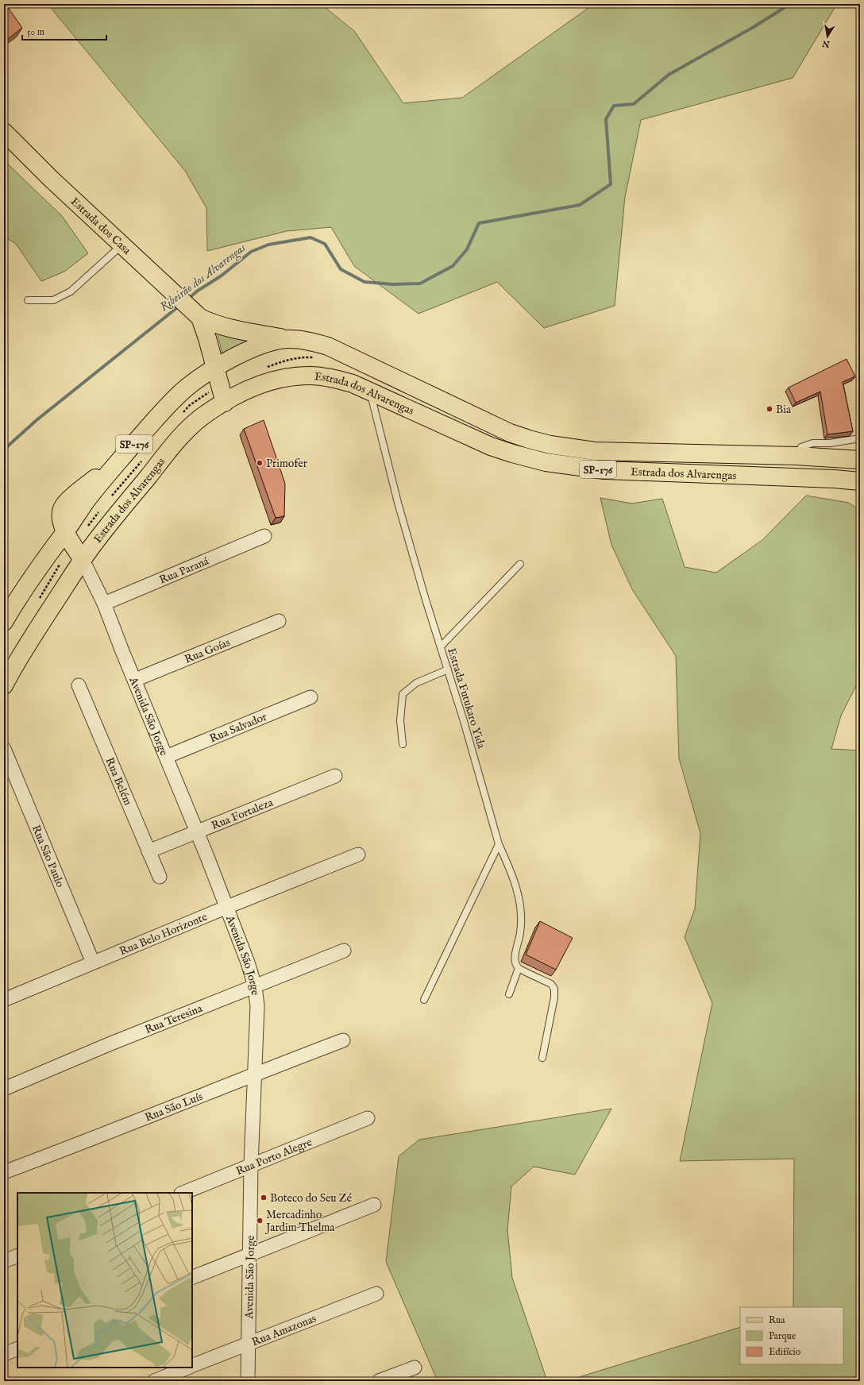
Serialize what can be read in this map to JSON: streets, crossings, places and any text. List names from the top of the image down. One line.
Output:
{"streets":{"main road":["Estrada dos Casa","Estrada dos Alvarengas","SP-176"],"street":["Rua Paraná","Rua Goías","Avenida São Jorge","Rua Salvador","Rua Belém","Rua Fortaleza","Rua São Paulo","Rua Belo Horizonte","Rua Teresina","Rua São Luís","Rua Porto Alegre","Rua Amazonas"],"lane":["Estrada Futukaro Yida"]},"crossings":[["Estrada dos Alvarengas","Estrada Futukaro Yida"],["Estrada dos Alvarengas","Avenida São Jorge"],["Rua Paraná","Avenida São Jorge"],["Rua Goías","Avenida São Jorge"],["Avenida São Jorge","Rua Salvador"],["Avenida São Jorge","Rua Fortaleza"],["Avenida São Jorge","Rua Belo Horizonte"],["Avenida São Jorge","Rua Teresina"],["Avenida São Jorge","Rua São Luís"],["Avenida São Jorge","Rua Porto Alegre"],["Avenida São Jorge","Rua Amazonas"],["Rua Belém","Rua Fortaleza"],["Rua São Paulo","Rua Belo Horizonte"]],"water":["Ribeirão dos Alvarengas"],"places":["Bia","Primofer","Boteco do Seu Zé","Mercadinho Jardim Thelma"],"legend":["Rua","Parque","Edifício"],"scale_bar":"50 m","north":"bottom"}
